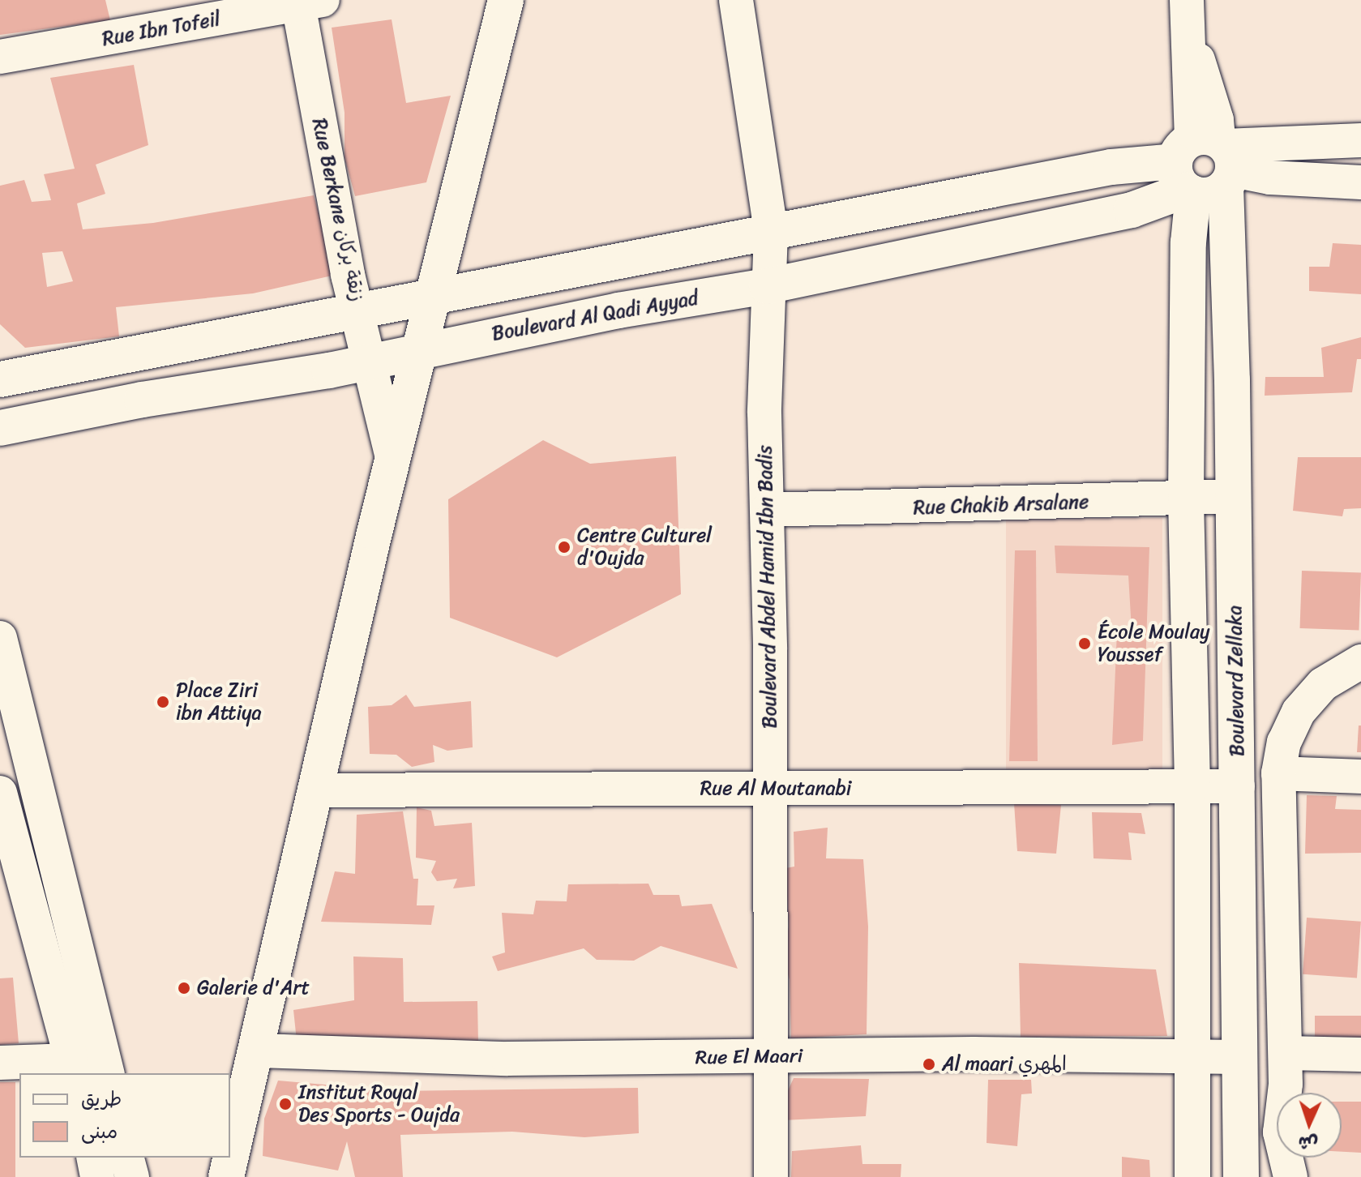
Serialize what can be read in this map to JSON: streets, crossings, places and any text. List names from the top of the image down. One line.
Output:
{"streets":{"main road":["Boulevard Al Qadi Ayyad","Boulevard Zellaka"],"street":["Rue Ibn Tofeil","Rue Berkane زنقة بركان","Rue Chakib Arsalane","Boulevard Abdel Hamid Ibn Badis","Rue Al Moutanabi","Rue El Maari"]},"crossings":[["Rue Ibn Tofeil","Rue Berkane زنقة بركان"],["Rue Berkane زنقة بركان","Boulevard Al Qadi Ayyad"],["Boulevard Al Qadi Ayyad","Boulevard Abdel Hamid Ibn Badis"],["Boulevard Al Qadi Ayyad","Boulevard Zellaka"],["Rue Chakib Arsalane","Boulevard Abdel Hamid Ibn Badis"],["Rue Chakib Arsalane","Boulevard Zellaka"],["Boulevard Abdel Hamid Ibn Badis","Rue Al Moutanabi"],["Boulevard Abdel Hamid Ibn Badis","Rue El Maari"],["Boulevard Zellaka","Rue Al Moutanabi"],["Boulevard Zellaka","Rue El Maari"]],"places":["Centre Culturel d'Oujda","École Moulay Youssef","Place Ziri ibn Attiya","Galerie d'Art","Al maari المهري","Institut Royal Des Sports - Oujda"],"legend":["طريق","مبنى"],"north":"bottom"}
